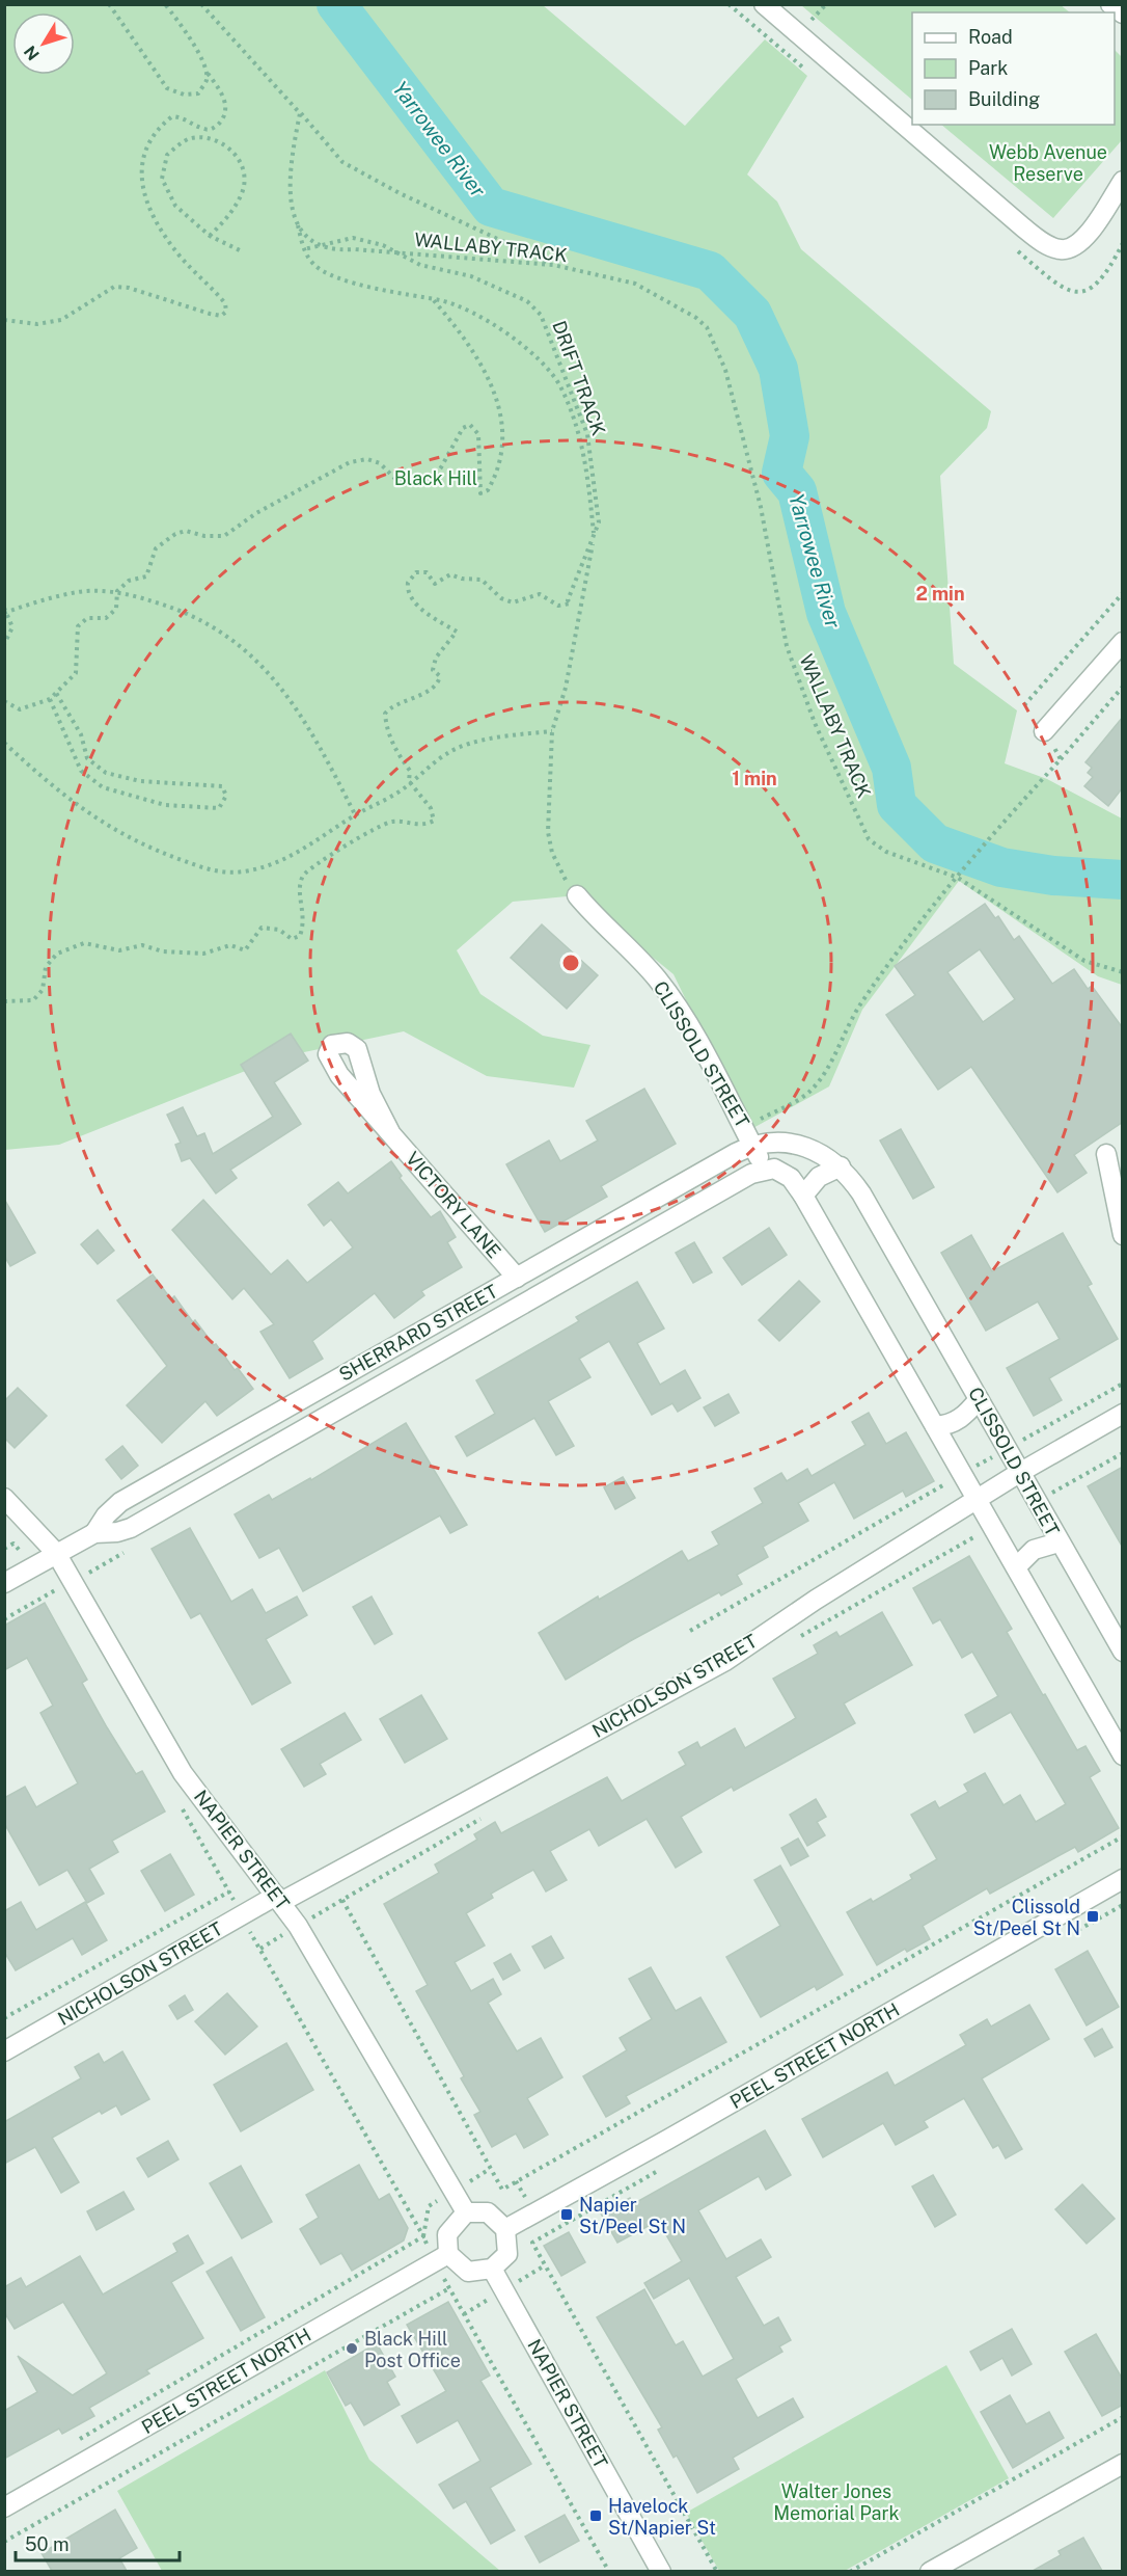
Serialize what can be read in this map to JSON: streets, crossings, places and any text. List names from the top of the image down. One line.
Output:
{"streets":{"street":["CLISSOLD STREET","VICTORY LANE","SHERRARD STREET","NICHOLSON STREET","NAPIER STREET","PEEL STREET NORTH"],"path":["WALLABY TRACK","DRIFT TRACK"]},"crossings":[["WALLABY TRACK","DRIFT TRACK"],["CLISSOLD STREET","SHERRARD STREET"],["CLISSOLD STREET","NICHOLSON STREET"],["VICTORY LANE","SHERRARD STREET"],["SHERRARD STREET","NAPIER STREET"],["NICHOLSON STREET","NAPIER STREET"],["NAPIER STREET","PEEL STREET NORTH"]],"water":["Yarrowee River"],"parks":["Webb Avenue Reserve","Black Hill","Walter Jones Memorial Park"],"places":{"transit":["Clissold St/Peel St N","Napier St/Peel St N","Havelock St/Napier St"],"other":["Black Hill Post Office"]},"legend":["Road","Park","Building"],"scale_bar":"50 m","north":"bottom left","rings":["2 min","1 min"]}
